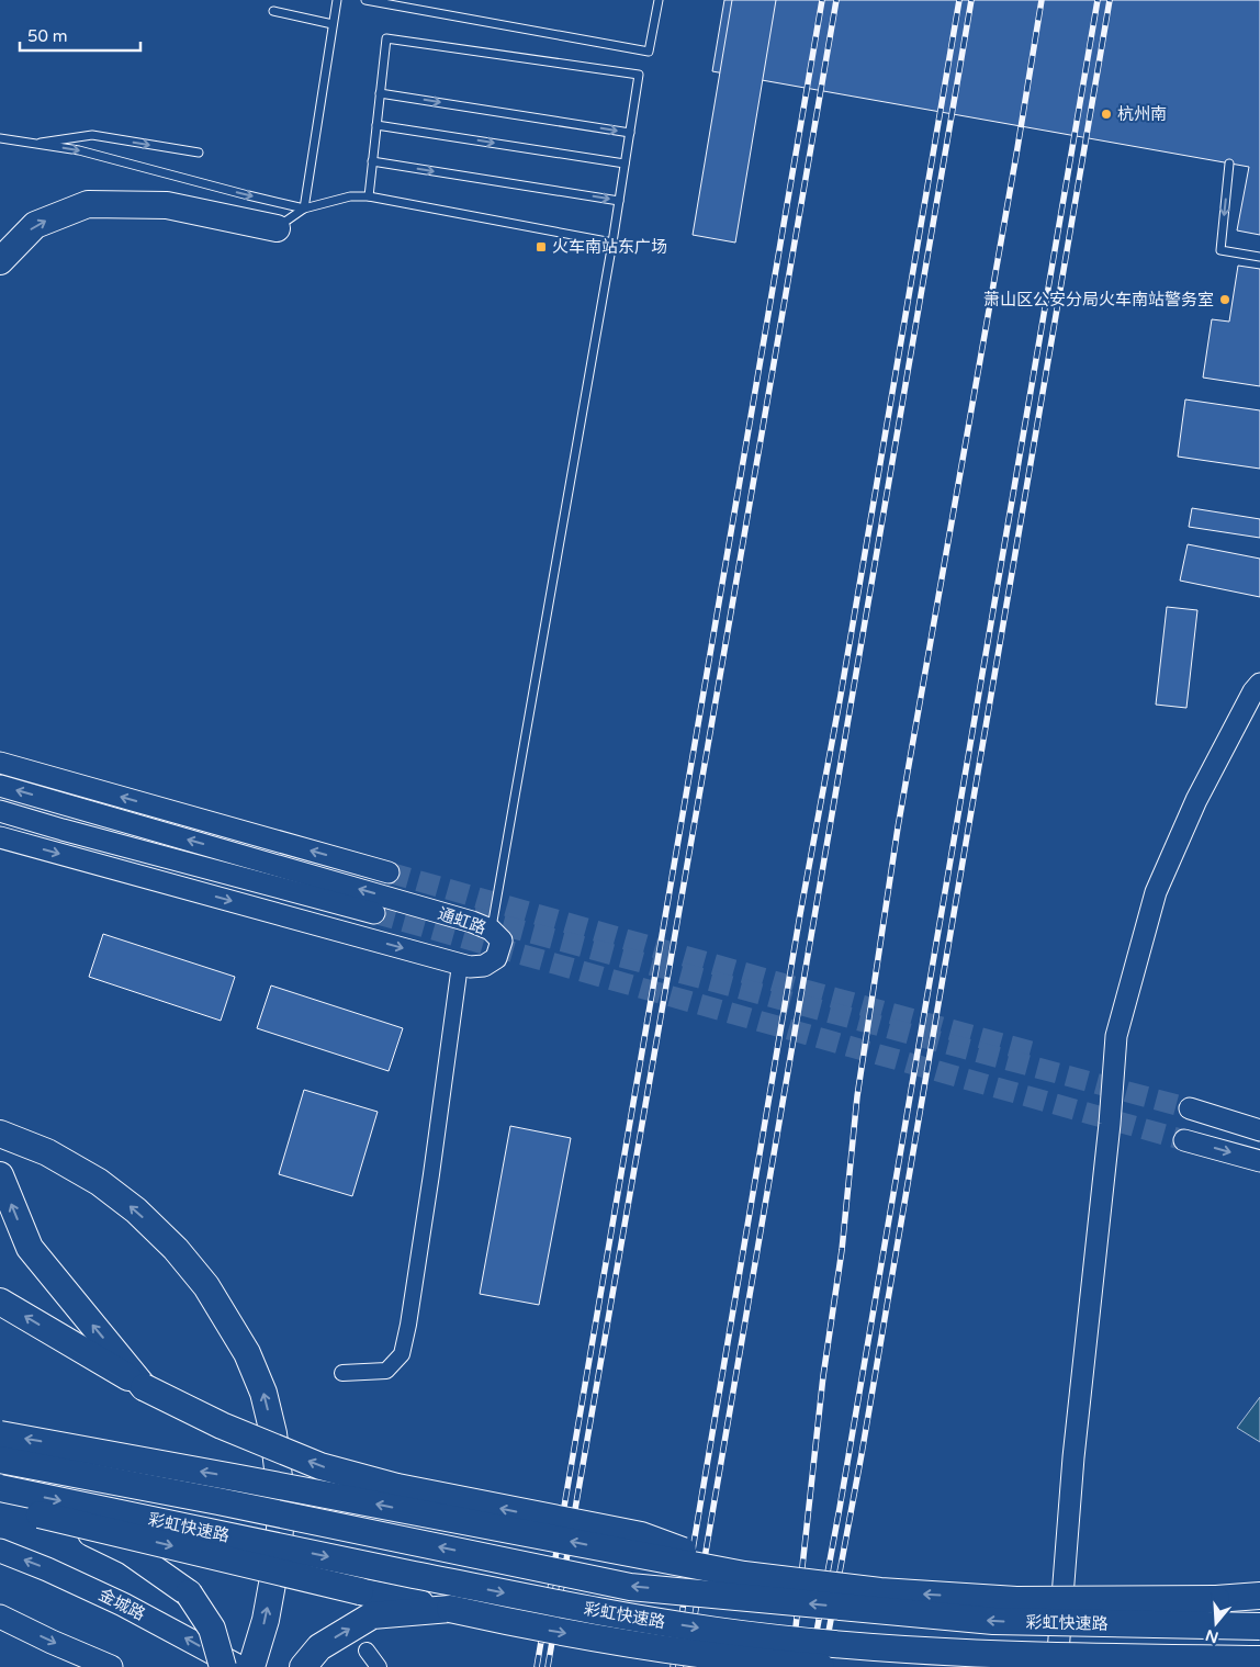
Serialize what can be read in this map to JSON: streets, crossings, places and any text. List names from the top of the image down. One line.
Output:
{"streets":{"highway":["彩虹快速路"],"main road":["通虹路","金城路"]},"places":{"other":["杭州南","萧山区公安分局火车南站警务室"],"transit":["火车南站东广场"]},"scale_bar":"50 m","north":"bottom"}
